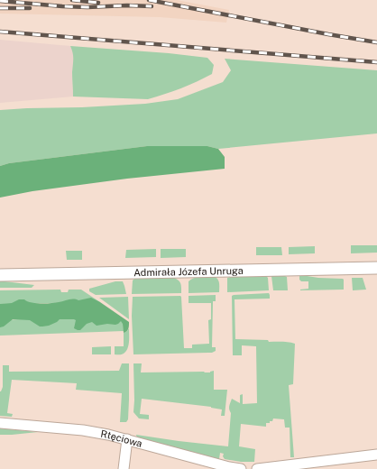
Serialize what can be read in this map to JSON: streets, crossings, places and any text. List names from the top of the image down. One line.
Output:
{"streets":{"street":["Admirała Józefa Unruga","Rtęciowa"]}}
